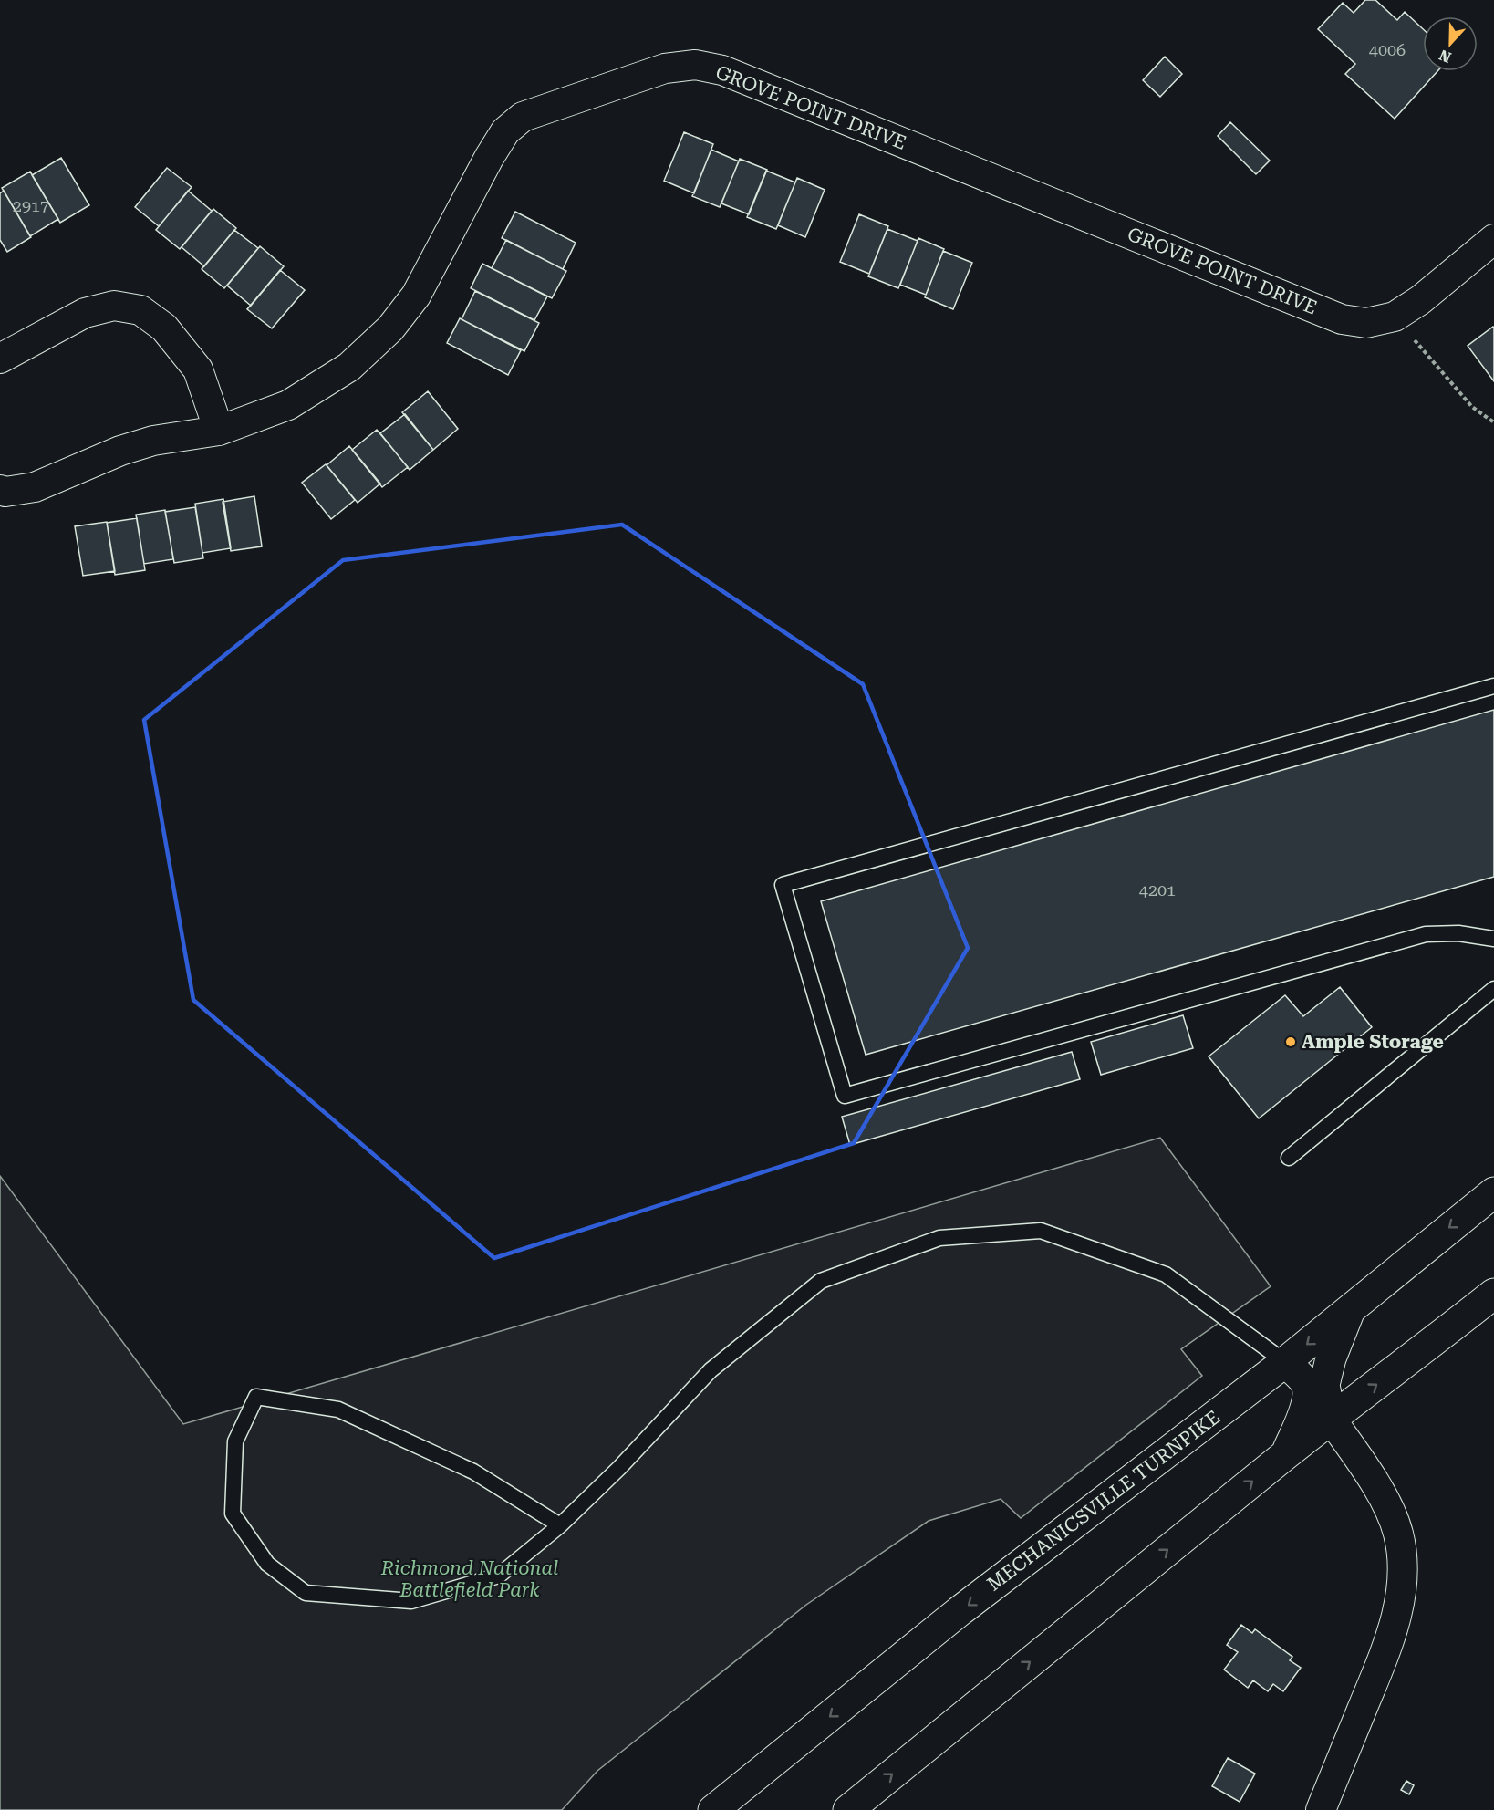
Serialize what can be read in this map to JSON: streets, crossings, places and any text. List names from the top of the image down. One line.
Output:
{"streets":{"highway":["MECHANICSVILLE TURNPIKE"],"street":["GROVE POINT DRIVE"]},"parks":["Richmond National Battlefield Park"],"places":["Ample Storage"],"house_numbers":["4006","2917","4201"],"north":"bottom"}
